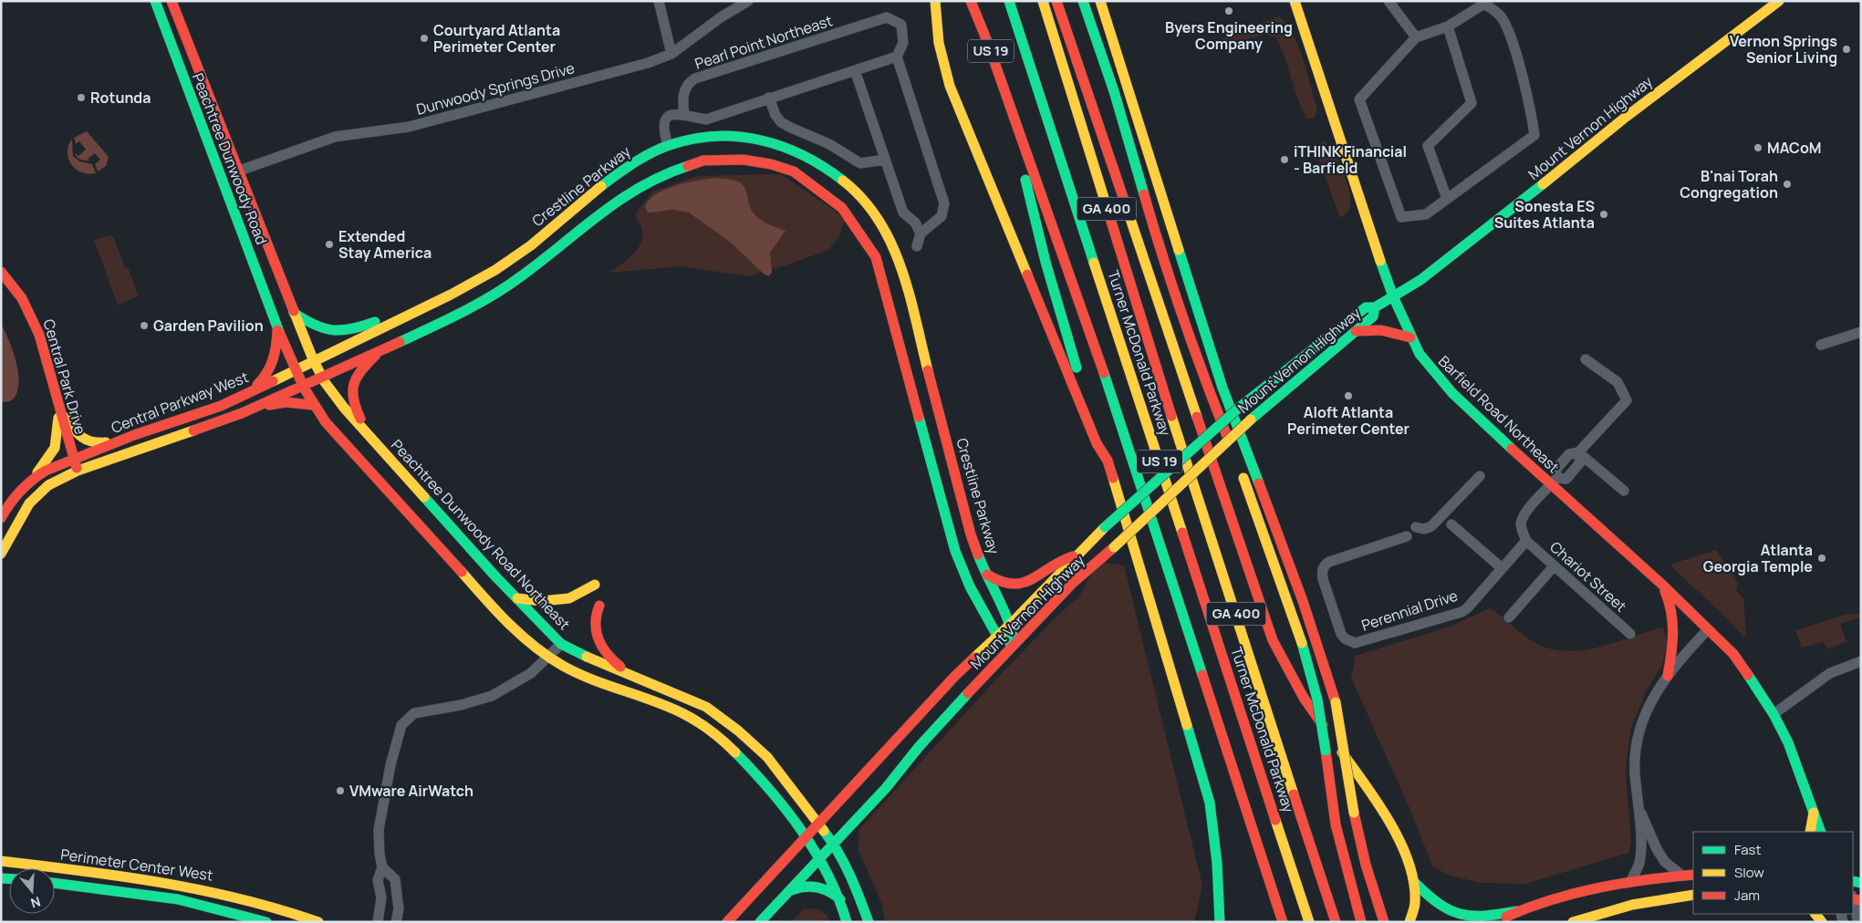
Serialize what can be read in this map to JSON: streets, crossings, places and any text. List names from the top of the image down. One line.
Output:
{"streets":{"main road":["US 19","Mount Vernon Highway","Peachtree Dunwoody Road","Crestline Parkway","GA 400","Turner McDonald Parkway","Central Park Drive","Central Parkway West","Barfield Road Northeast","Peachtree Dunwoody Road Northeast","Perimeter Center West"],"street":["Pearl Point Northeast","Dunwoody Springs Drive","Chariot Street","Perennial Drive"]},"crossings":[["Dunwoody Springs Drive","Peachtree Dunwoody Road"],["Mount Vernon Highway","Crestline Parkway"],["Mount Vernon Highway","Barfield Road Northeast"],["Mount Vernon Highway","Peachtree Dunwoody Road Northeast"],["Peachtree Dunwoody Road","Peachtree Dunwoody Road Northeast"],["Crestline Parkway","Central Parkway West"],["Crestline Parkway","Peachtree Dunwoody Road Northeast"],["Central Park Drive","Central Parkway West"],["Chariot Street","Perennial Drive"]],"places":["Byers Engineering Company","Courtyard Atlanta Perimeter Center","Vernon Springs Senior Living","Rotunda","MACoM","iTHINK Financial - Barfield","B'nai Torah Congregation","Sonesta ES Suites Atlanta","Extended Stay America","Garden Pavilion","Aloft Atlanta Perimeter Center","Atlanta Georgia Temple","VMware AirWatch"],"legend":["Fast","Slow","Jam"],"north":"bottom"}
